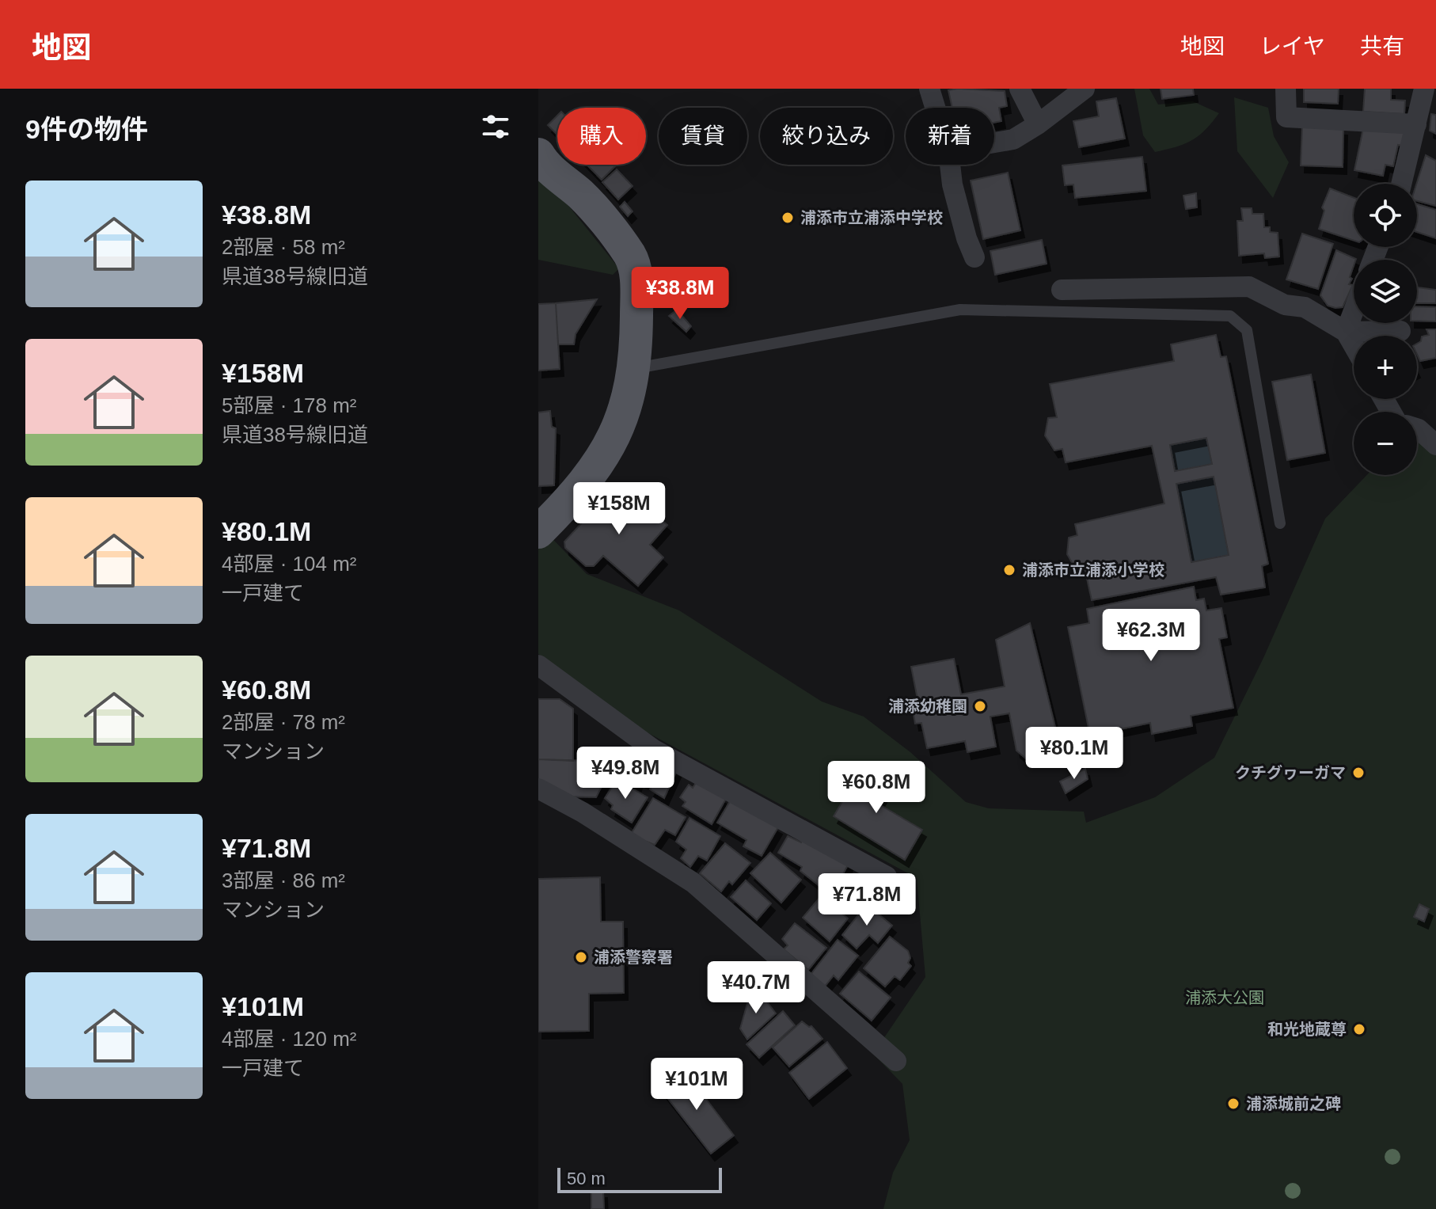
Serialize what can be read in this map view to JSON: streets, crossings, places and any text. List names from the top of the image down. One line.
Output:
{"parks":["浦添大公園"],"places":["浦添市立浦添中学校","浦添市立浦添小学校","浦添幼稚園","クチグヮーガマ","浦添警察署","和光地蔵尊","浦添城前之碑"],"scale_bar":"50 m","page":{"header":"地図","nav":["地図","レイヤ","共有"],"heading":"9件の物件","chip":["購入","賃貸","絞り込み","新着"],"list":[{"name":"¥38.8M","note":"2部屋 · 58 m² · 県道38号線旧道"},{"name":"¥158M","note":"5部屋 · 178 m² · 県道38号線旧道"},{"name":"¥80.1M","note":"4部屋 · 104 m² · 一戸建て"},{"name":"¥60.8M","note":"2部屋 · 78 m² · マンション"},{"name":"¥71.8M","note":"3部屋 · 86 m² · マンション"},{"name":"¥101M","note":"4部屋 · 120 m² · 一戸建て"}],"map_buttons":["+","−"],"price":["¥38.8M","¥158M","¥62.3M","¥80.1M","¥49.8M","¥60.8M","¥71.8M","¥40.7M","¥101M"],"scale":"50 m"}}
